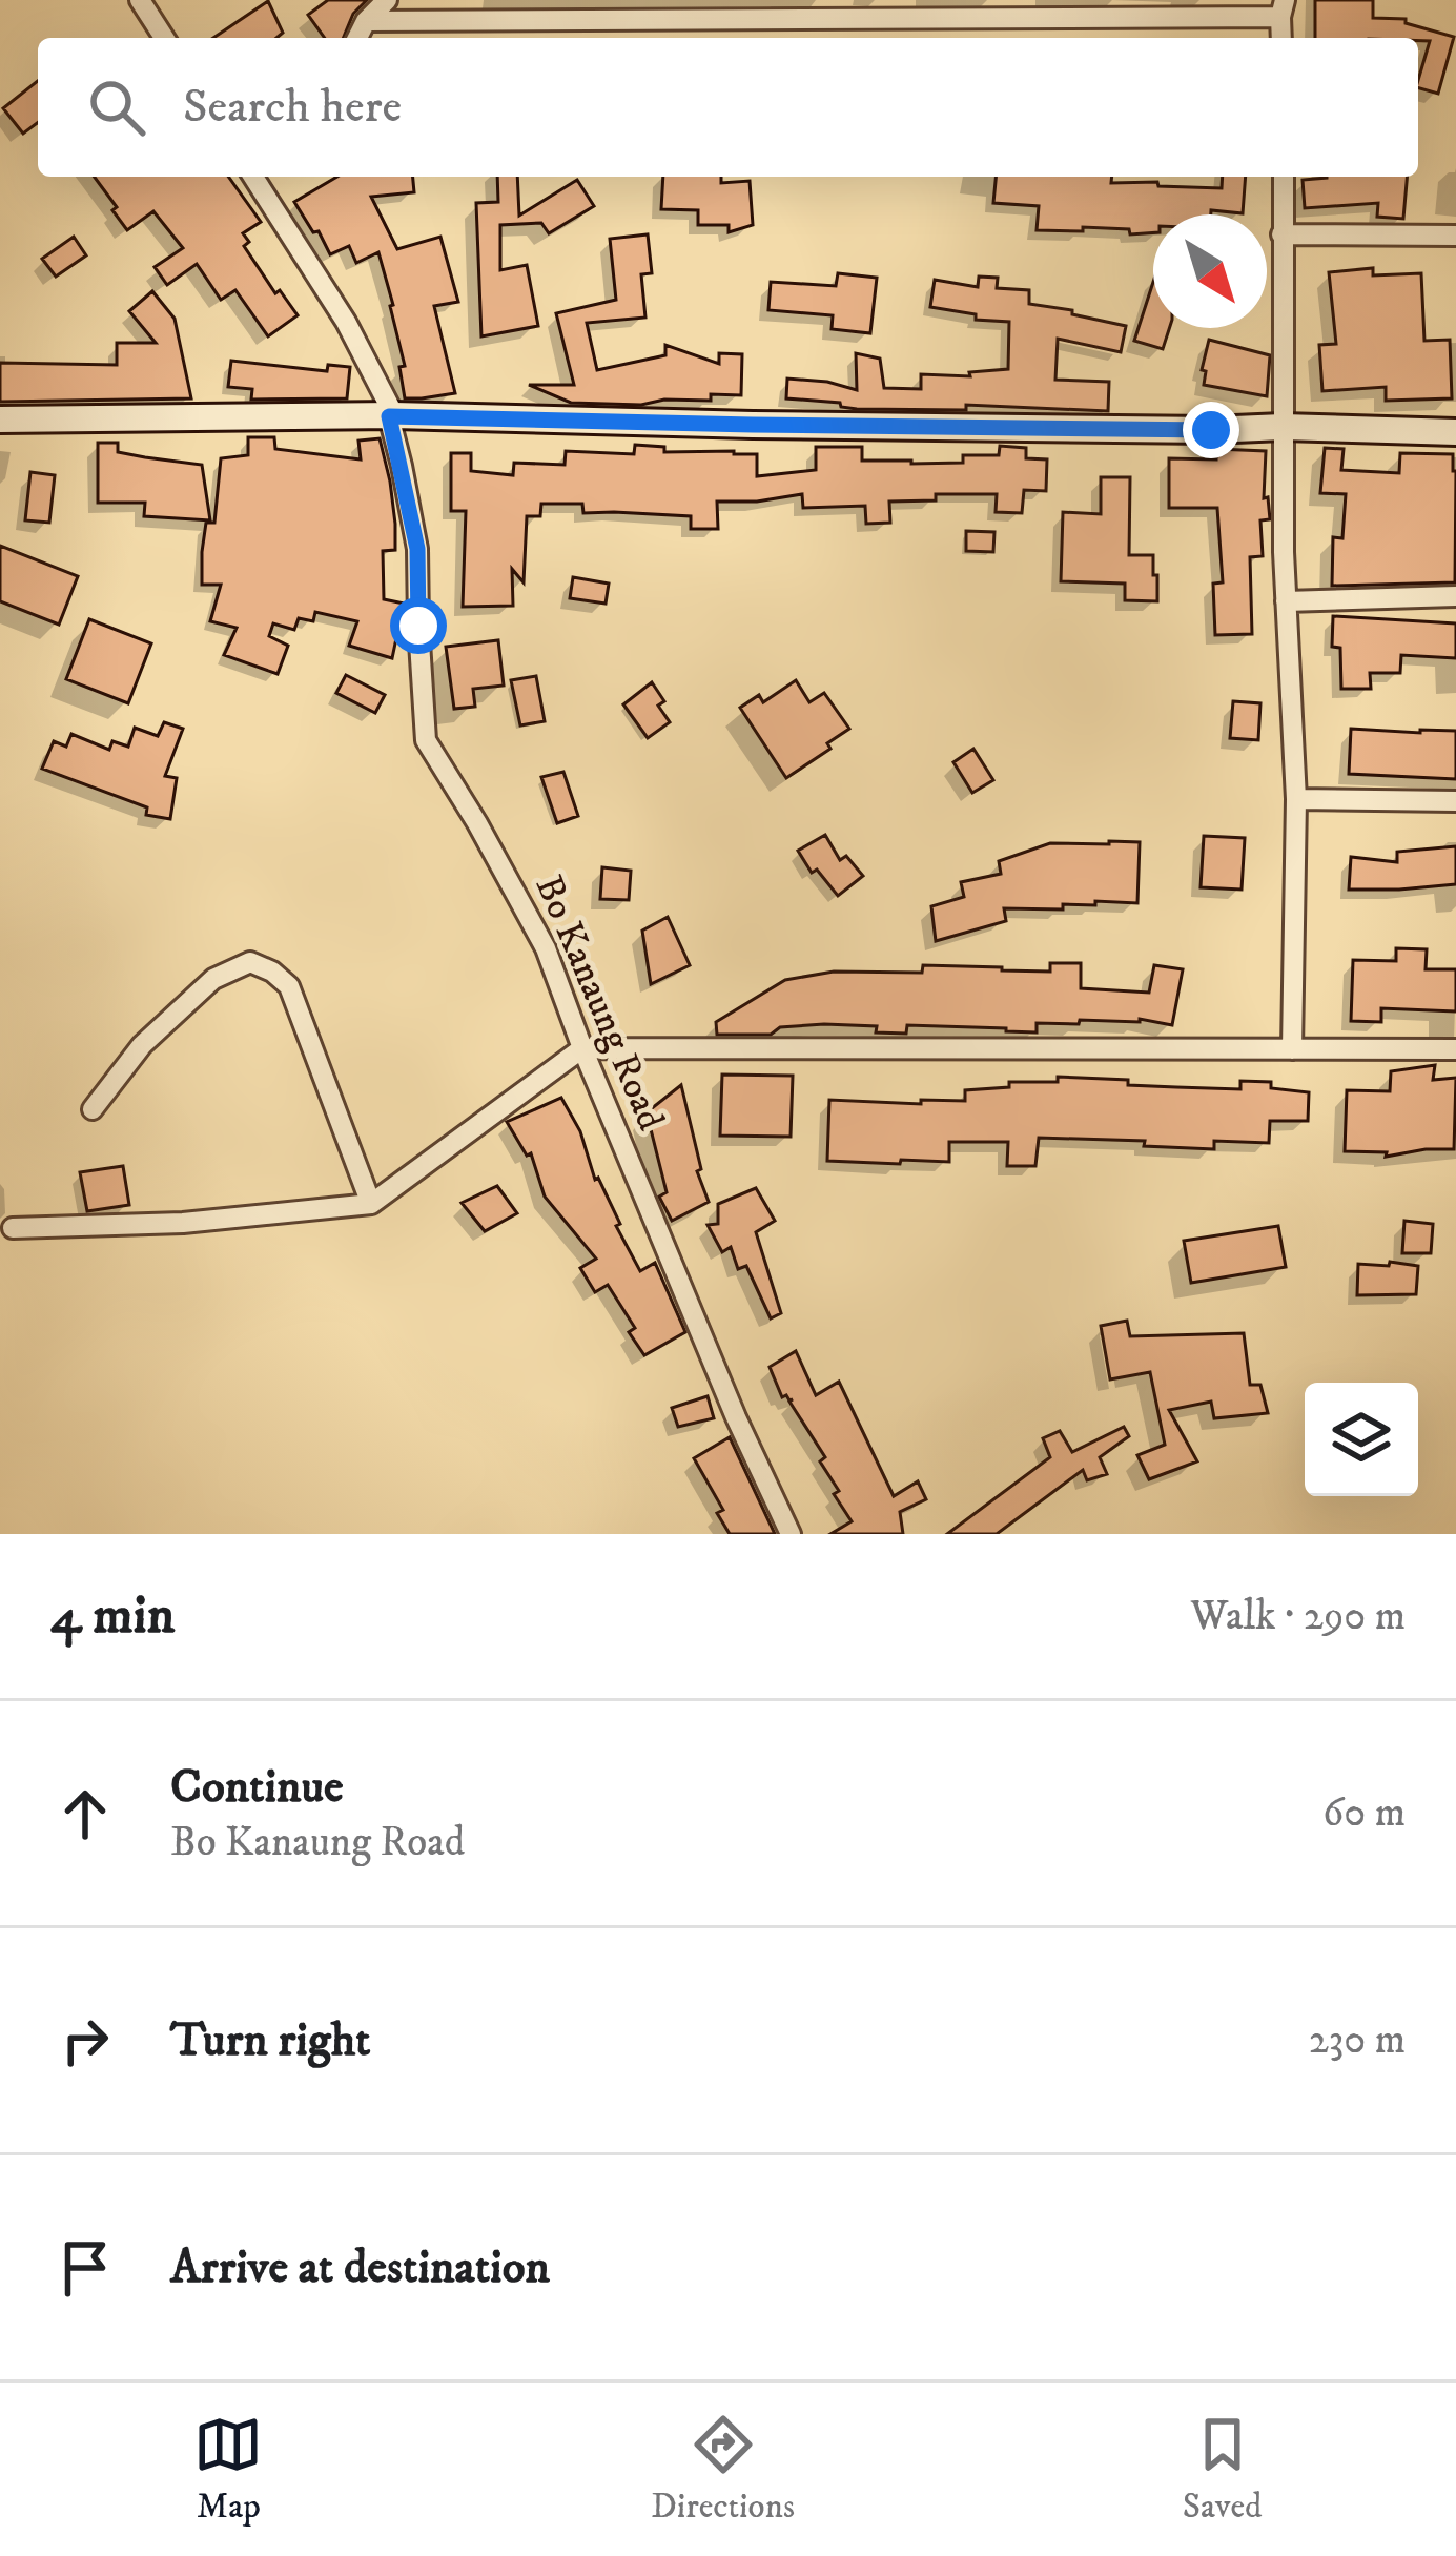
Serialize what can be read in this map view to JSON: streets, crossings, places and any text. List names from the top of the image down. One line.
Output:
{"streets":{"street":["Bo Kanaung Road"]},"north":"bottom right","page":{"search":"Search here","heading":["4 min","Walk · 290 m"],"list":[["Continue","Bo Kanaung Road","60 m"],["Turn right","230 m"],"Arrive at destination"],"nav":["Map","Directions","Saved"]}}
